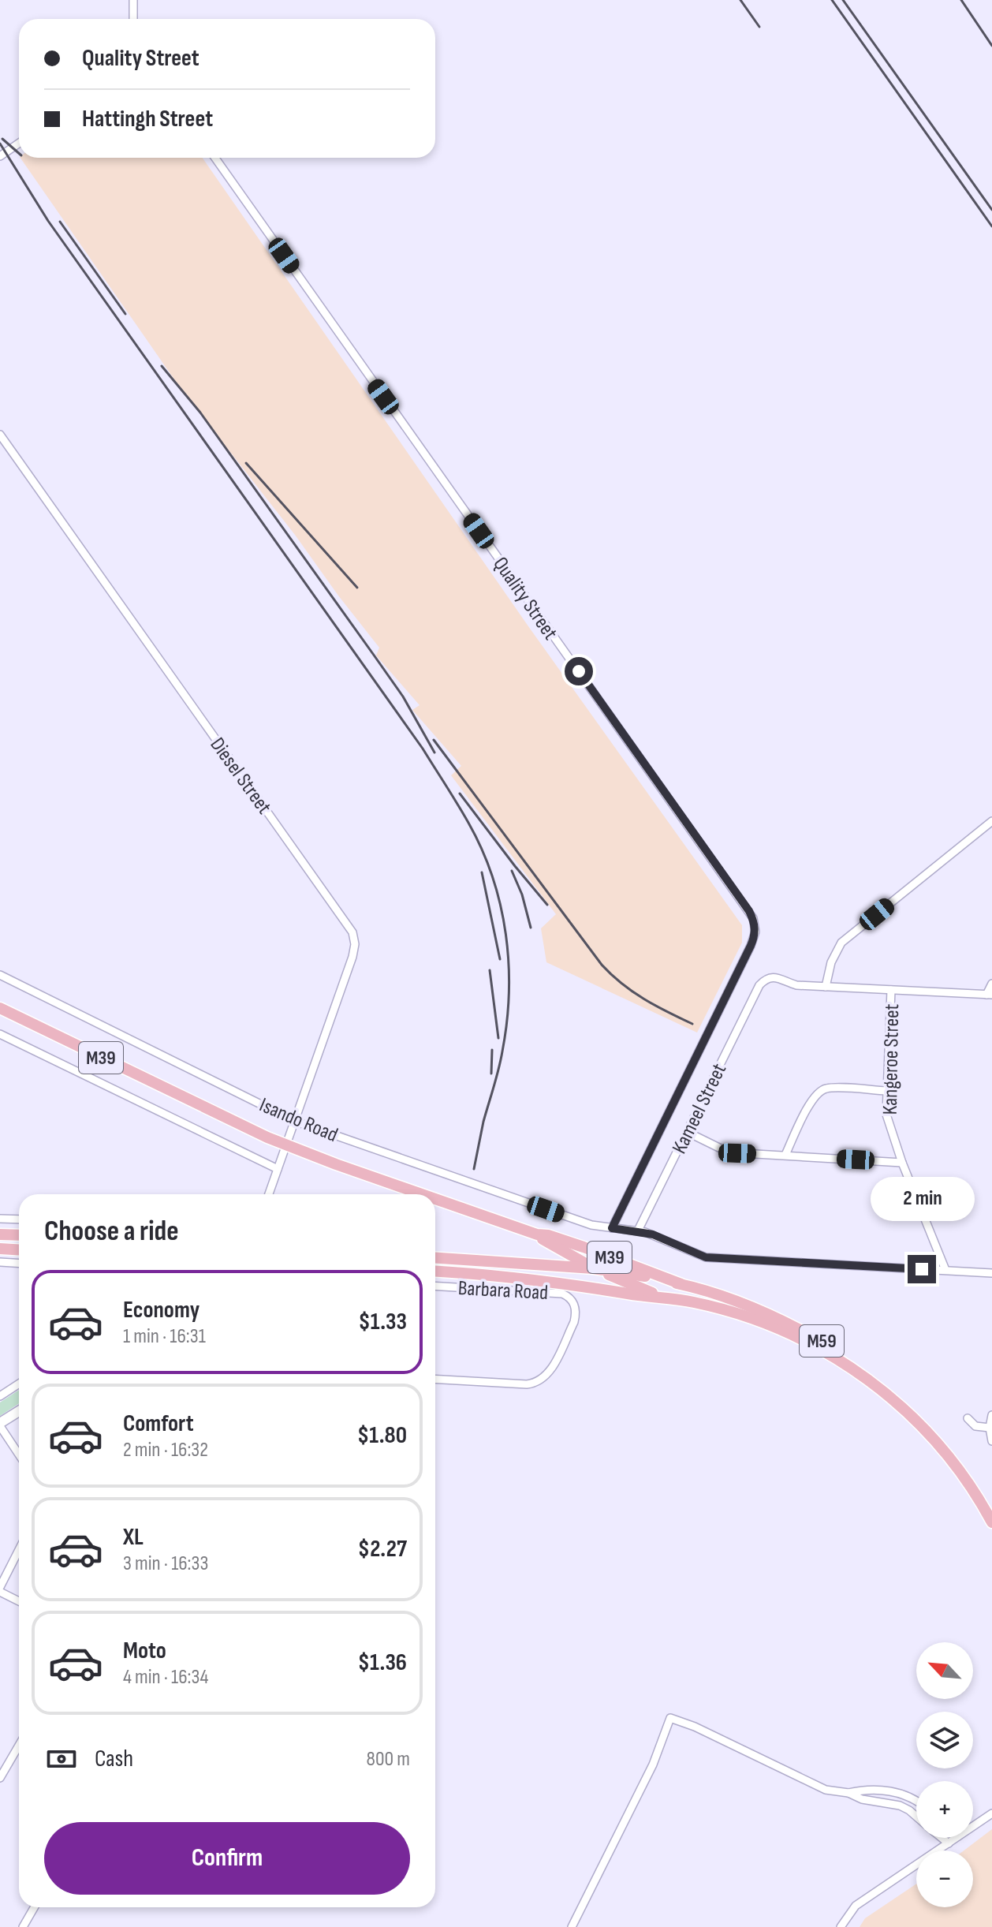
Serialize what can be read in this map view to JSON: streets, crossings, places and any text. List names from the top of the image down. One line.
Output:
{"streets":{"main road":["M39","Isando Road","M59"],"street":["Quality Street","Diesel Street","Kangeroe Street","Kameel Street","Barbara Road"]},"crossings":[["Quality Street","Isando Road"],["Diesel Street","Isando Road"],["M39","Isando Road"],["M39","M59"],["Kangeroe Street","Isando Road"],["Kameel Street","Isando Road"],["Isando Road","M59"]],"north":"top left","page":{"banner":["Quality Street","Hattingh Street"],"bubble":"2 min","heading":"Choose a ride","list":[{"name":"Economy","note":"1 min · 16:31","value":"$1.33"},{"name":"Comfort","note":"2 min · 16:32","value":"$1.80"},{"name":"XL","note":"3 min · 16:33","value":"$2.27"},{"name":"Moto","note":"4 min · 16:34","value":"$1.36"}],"map_buttons":["+","−"],"pay":["Cash","800 m"],"buttons":"Confirm"}}
